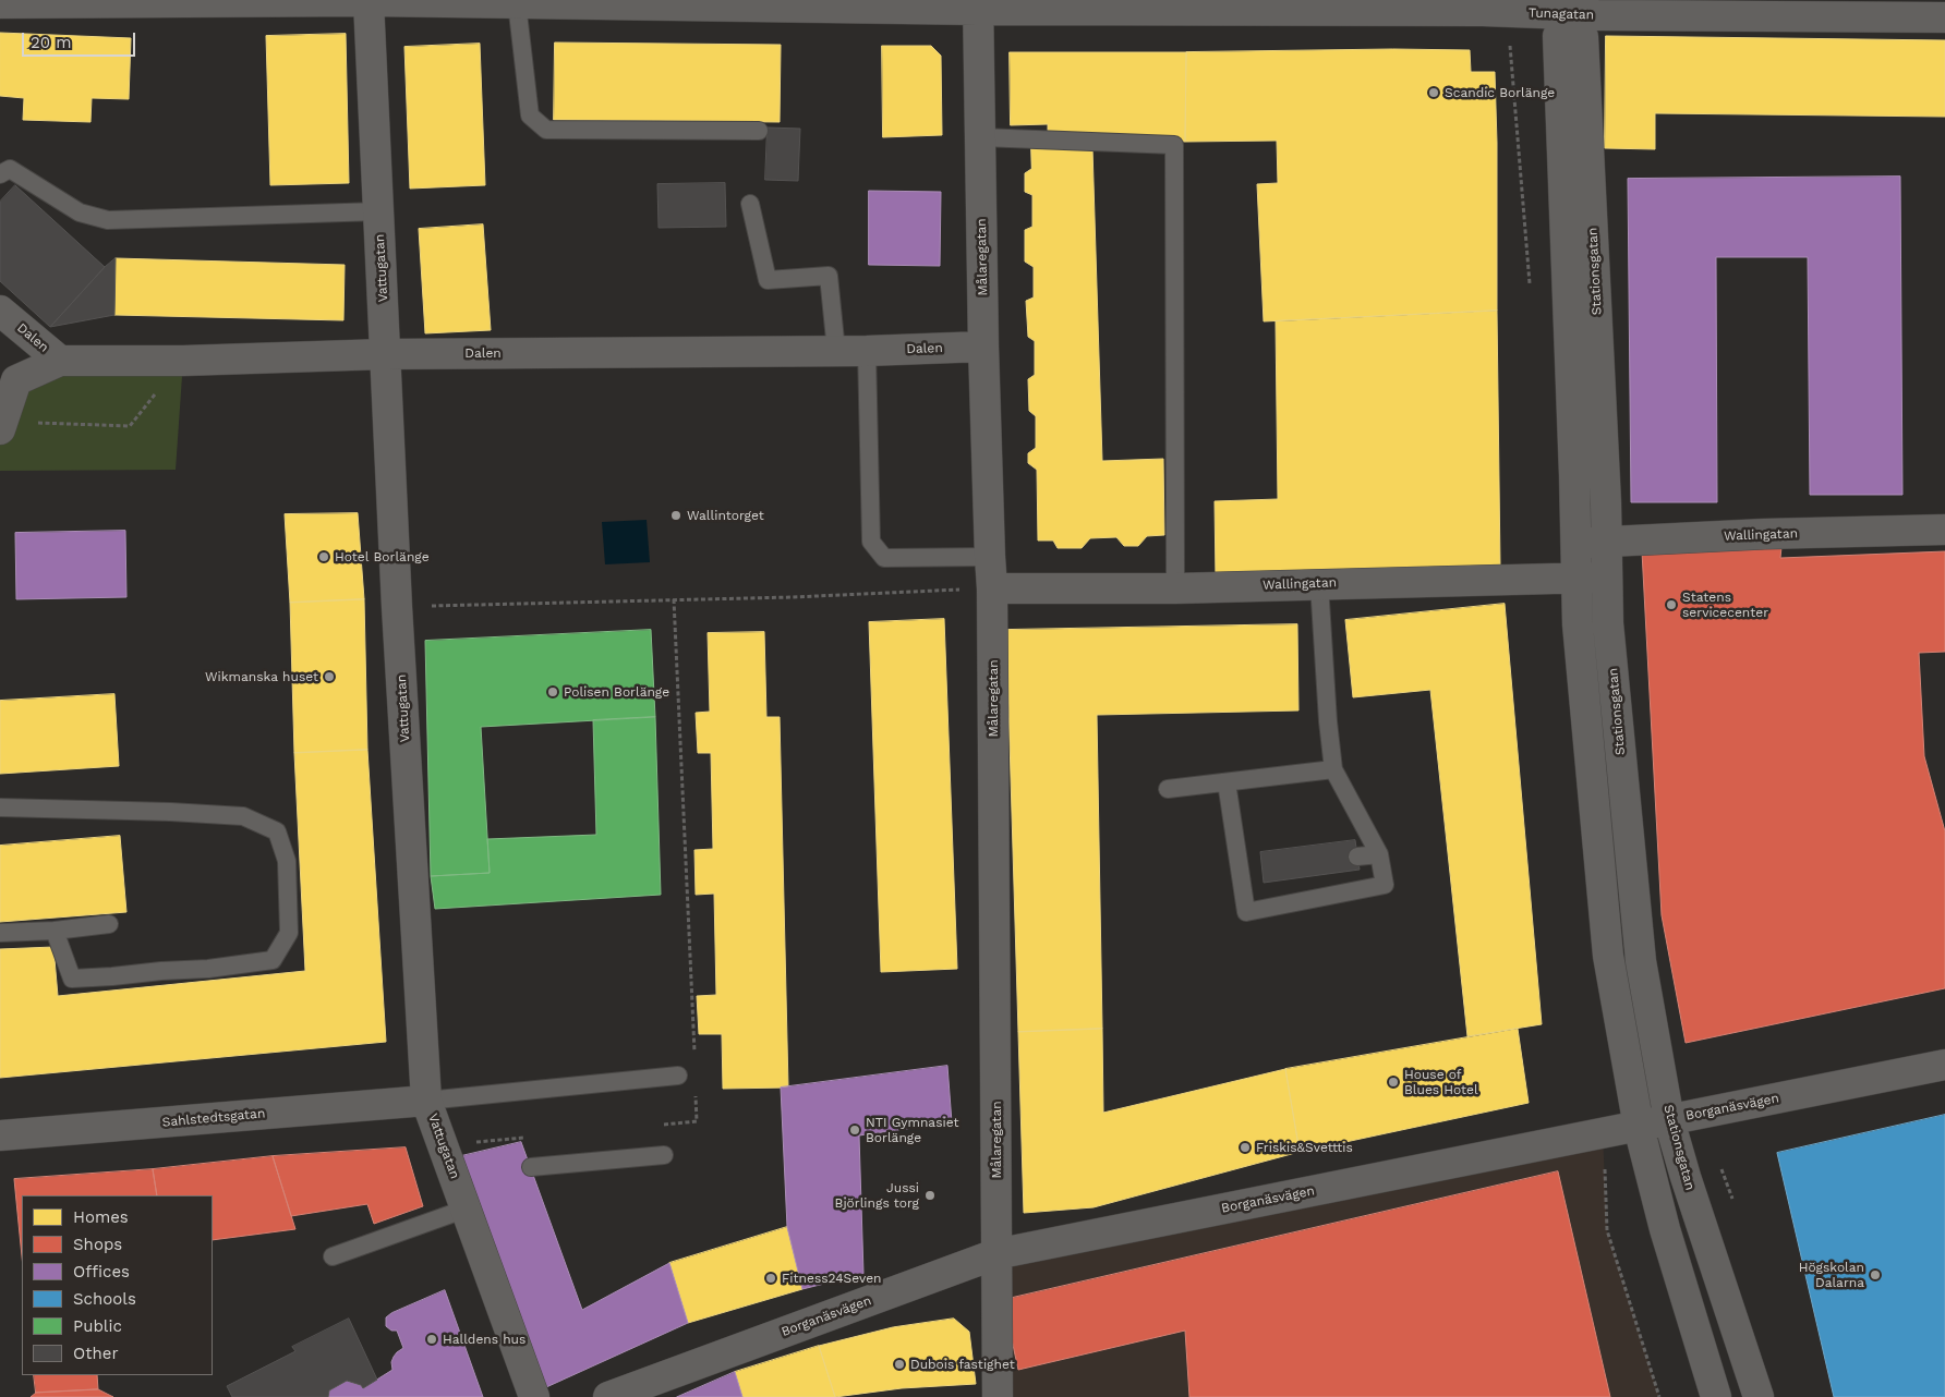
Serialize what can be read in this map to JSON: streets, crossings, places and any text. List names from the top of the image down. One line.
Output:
{"streets":{"street":["Tunagatan","Målaregatan","Vattugatan","Stationsgatan","Dalen","Wallingatan","Borganäsvägen","Sahlstedtsgatan"]},"crossings":[["Tunagatan","Målaregatan"],["Tunagatan","Vattugatan"],["Tunagatan","Stationsgatan"],["Målaregatan","Dalen"],["Målaregatan","Wallingatan"],["Målaregatan","Borganäsvägen"],["Vattugatan","Dalen"],["Vattugatan","Sahlstedtsgatan"],["Stationsgatan","Wallingatan"],["Stationsgatan","Borganäsvägen"]],"places":["Scandic Borlänge","Wallintorget","Hotel Borlänge","Statens servicecenter","Wikmanska huset","Polisen Borlänge","House of Blues Hotel","NTI Gymnasiet Borlänge","Friskis&Svetttis","Jussi Björlings torg","Högskolan Dalarna","Fitness24Seven","Halldens hus","Dubois fastighet"],"legend":["Homes","Shops","Offices","Schools","Public","Other"],"scale_bar":"20 m"}
